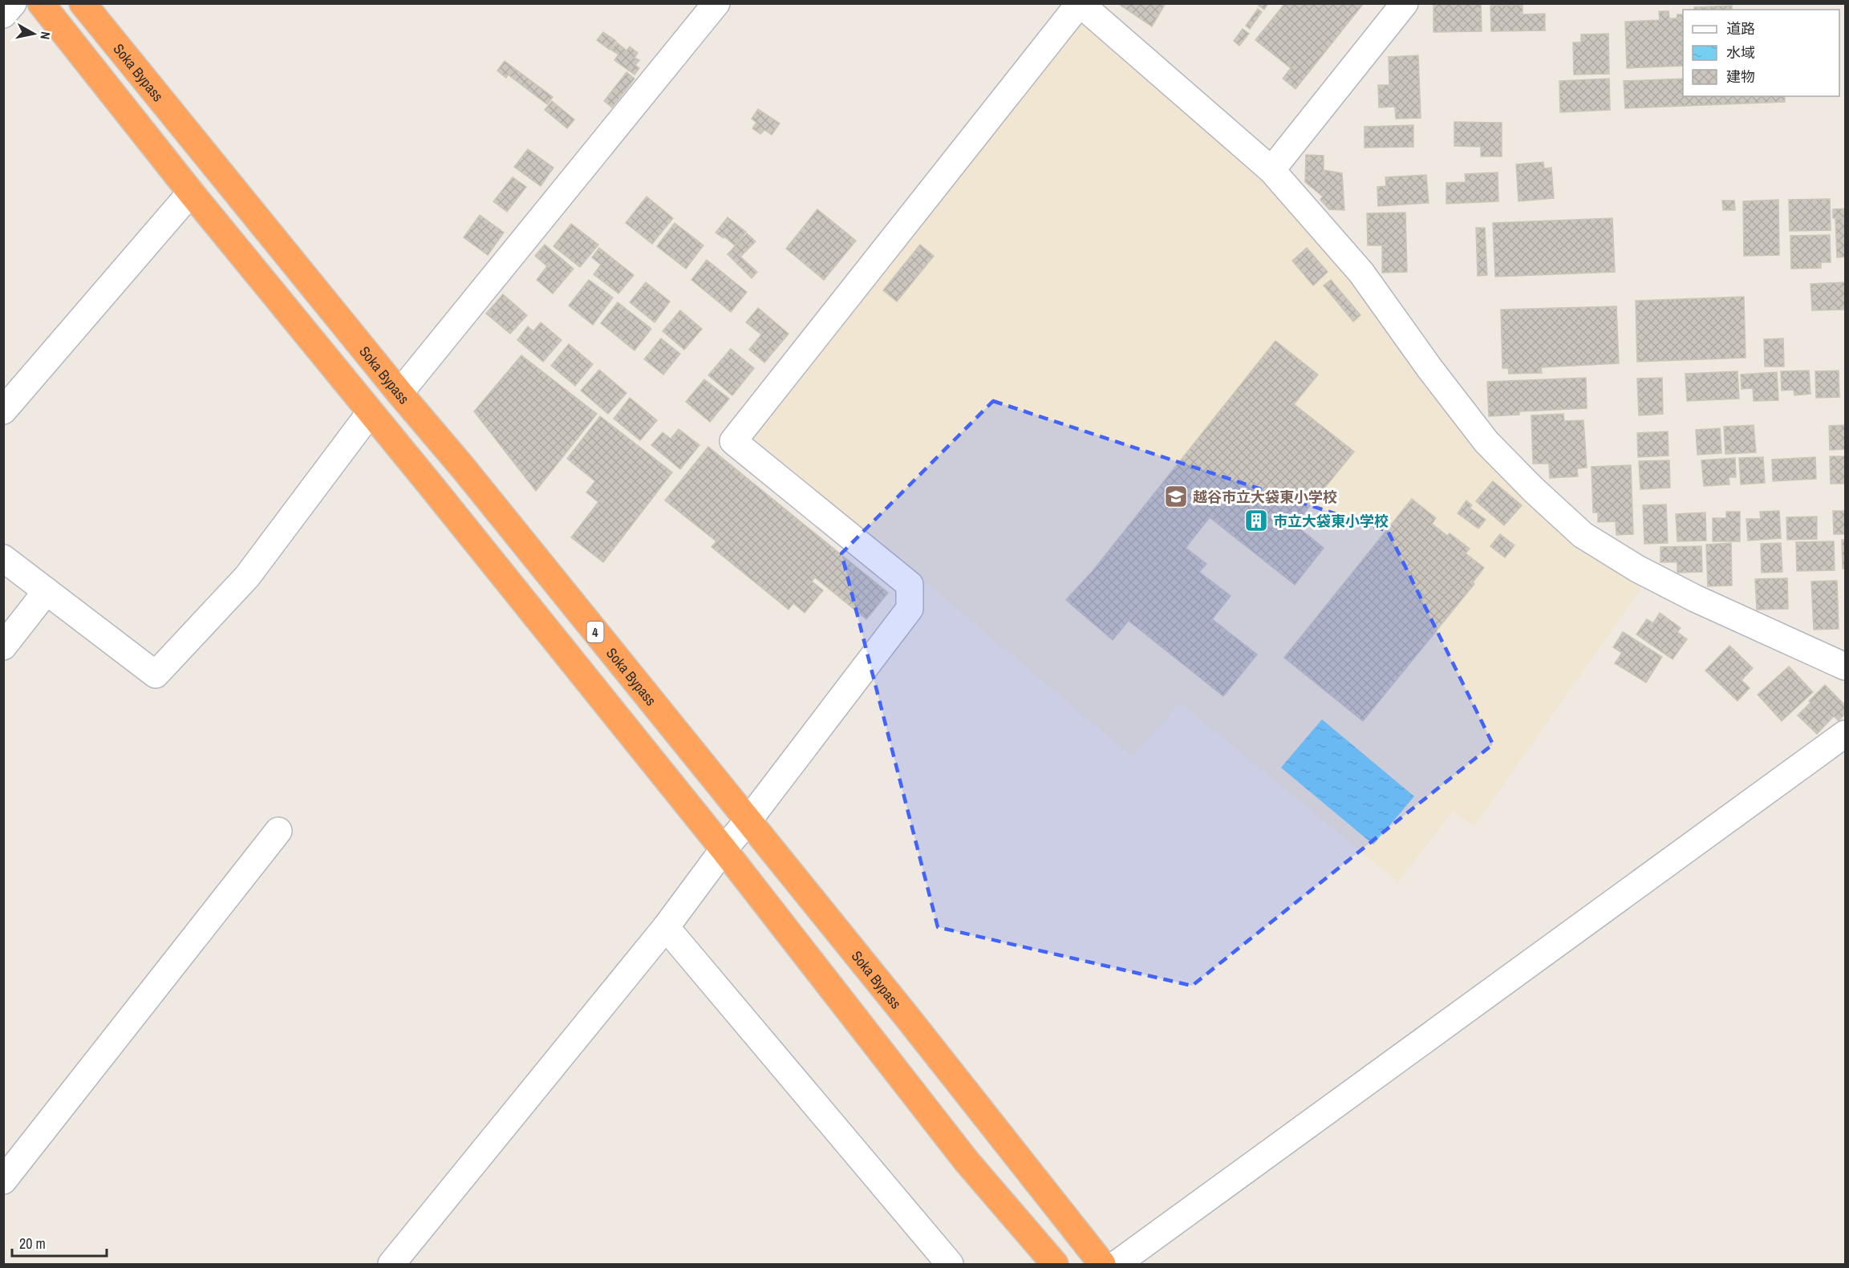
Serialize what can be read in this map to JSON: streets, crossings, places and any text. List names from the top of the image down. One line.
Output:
{"streets":{"highway":["Soka Bypass","4"]},"places":{"school or university":["越谷市立大袋東小学校"],"building":["市立大袋東小学校"]},"legend":["道路","水域","建物"],"scale_bar":"20 m","north":"right"}
